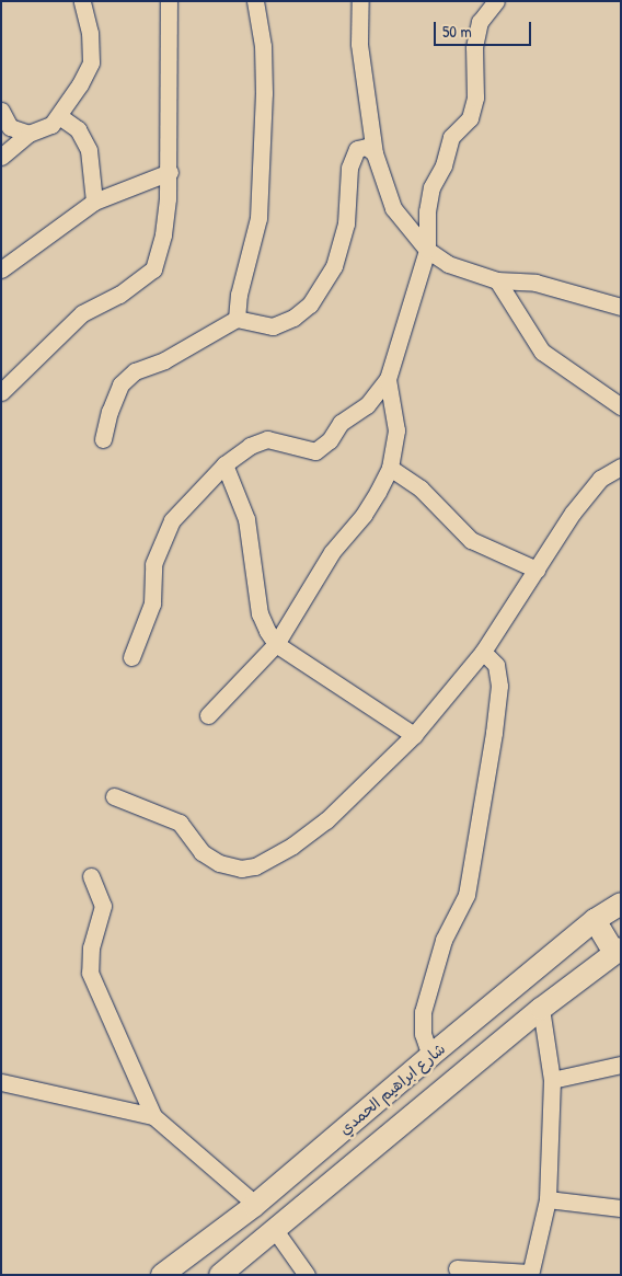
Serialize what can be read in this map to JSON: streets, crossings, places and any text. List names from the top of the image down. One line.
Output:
{"streets":{"main road":["شارع ابراهيم الحمدي"]},"scale_bar":"50 m"}
